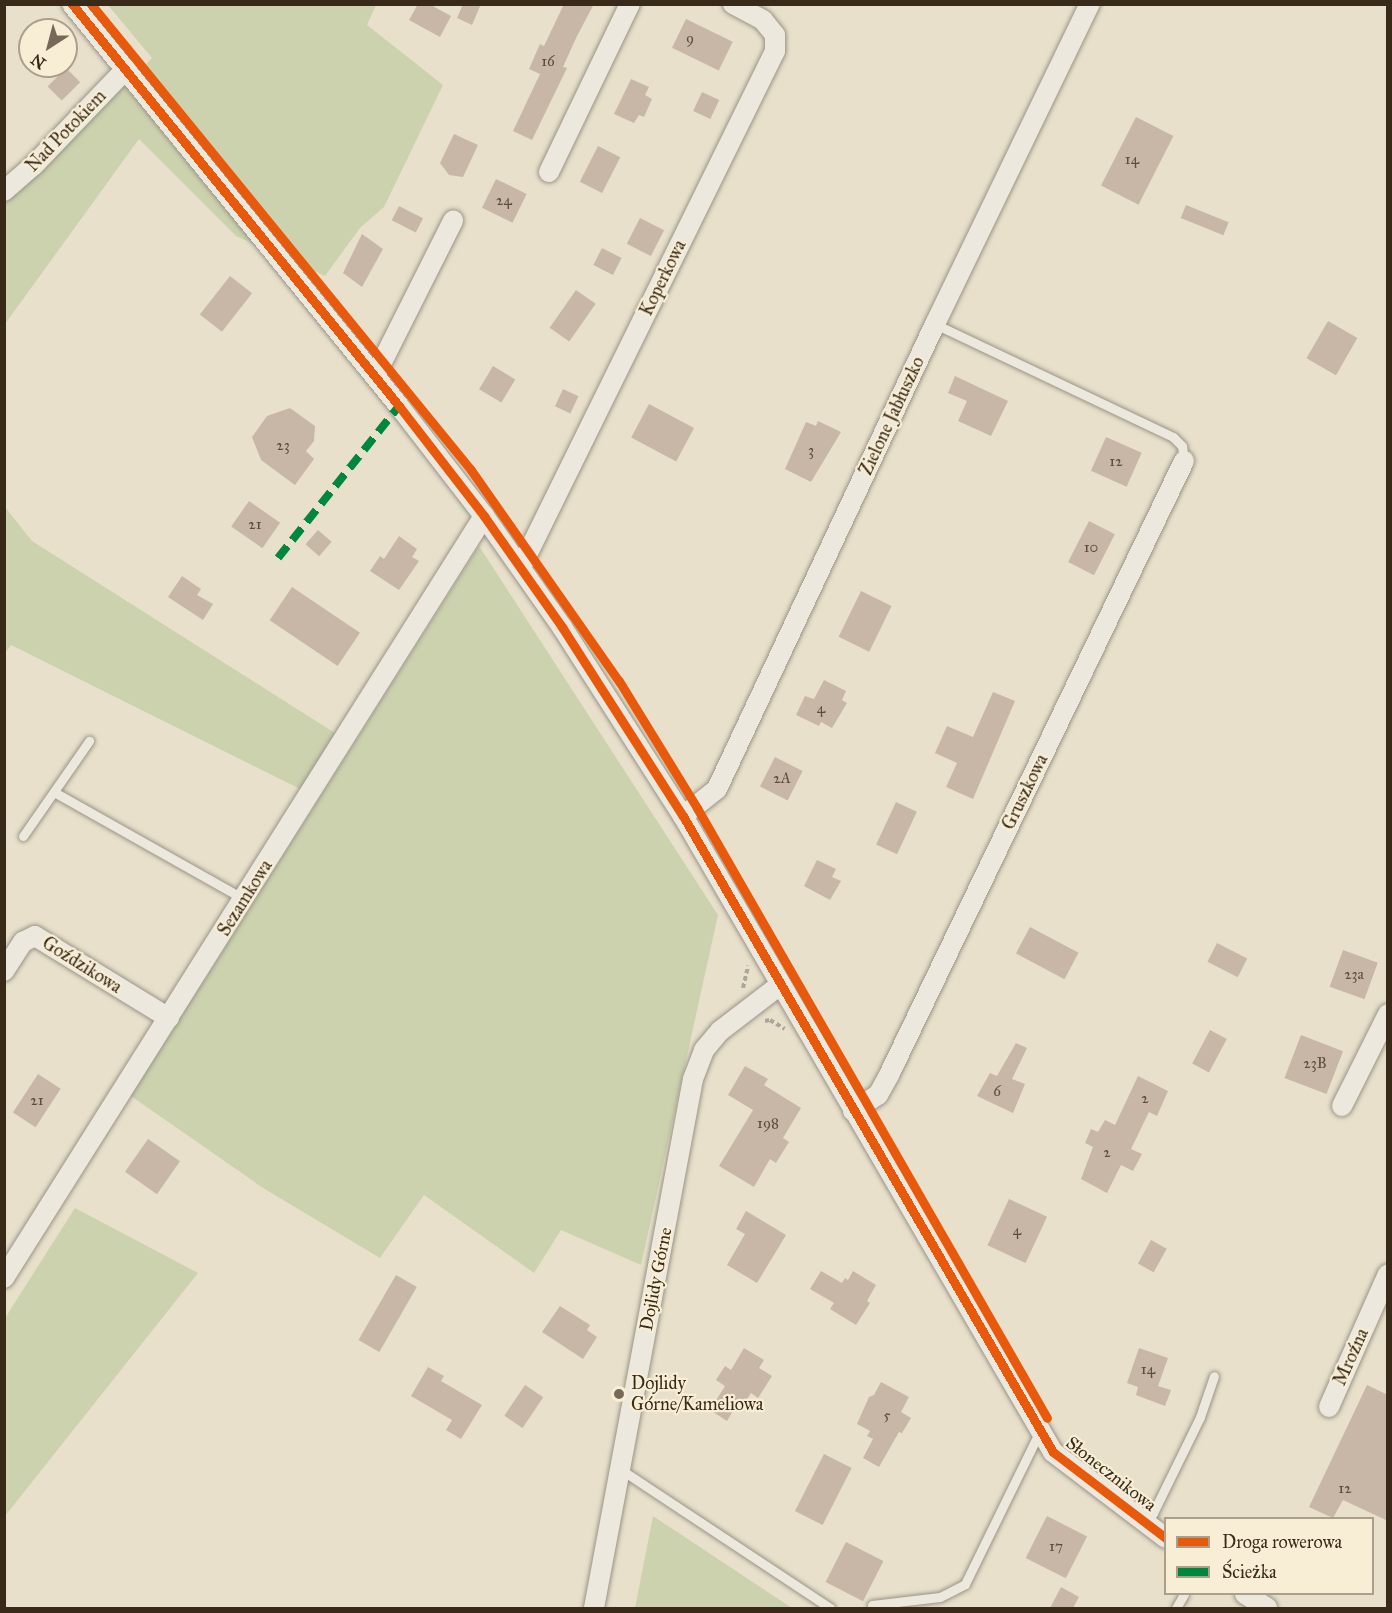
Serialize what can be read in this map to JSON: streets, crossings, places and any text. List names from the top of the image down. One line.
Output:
{"streets":{"street":["Nad Potokiem","Koperkowa","Zielone Jabłuszko","Gruszkowa","Sezamkowa","Goździkowa","Dojlidy Górne","Mroźna","Słonecznikowa"]},"crossings":[["Nad Potokiem","Słonecznikowa"],["Koperkowa","Słonecznikowa"],["Zielone Jabłuszko","Słonecznikowa"],["Gruszkowa","Słonecznikowa"],["Sezamkowa","Goździkowa"],["Sezamkowa","Słonecznikowa"],["Dojlidy Górne","Słonecznikowa"]],"places":["Dojlidy Górne/Kameliowa"],"house_numbers":["9","16","14","24","23","3","12","21","10","4","2A","23a","23B","6","2","21","198","2","4","14","5","12","17"],"legend":["Droga rowerowa","Ścieżka"],"north":"bottom left"}
